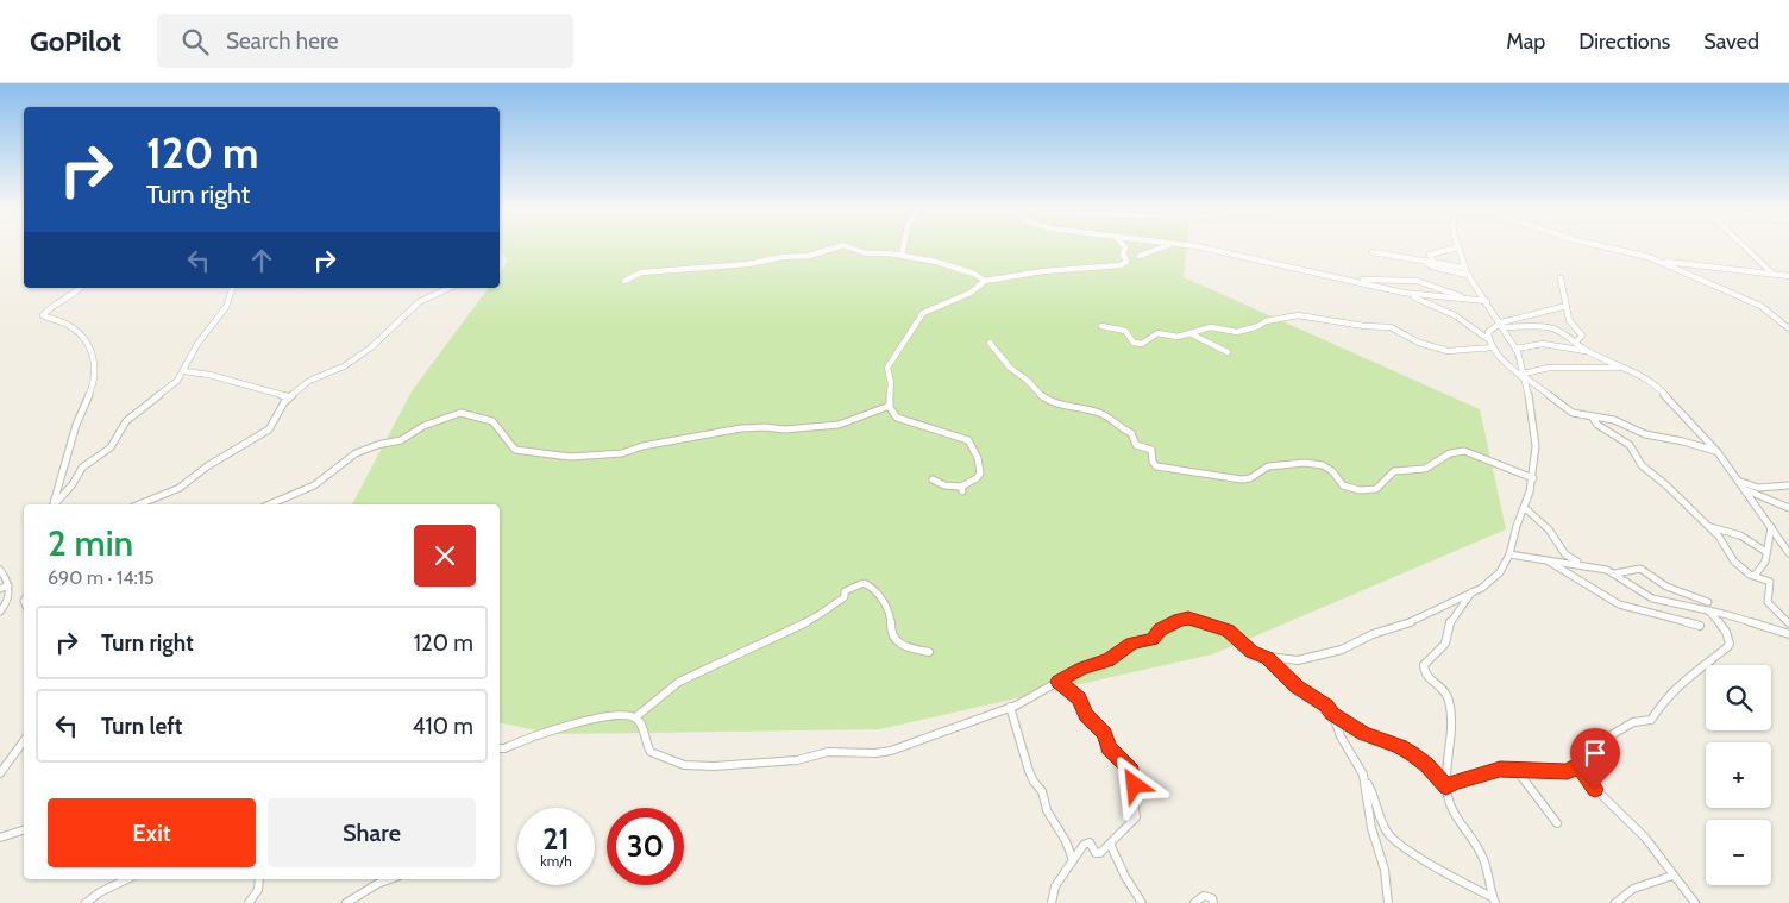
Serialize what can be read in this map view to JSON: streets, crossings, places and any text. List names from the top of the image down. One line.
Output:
{"page":{"header":"GoPilot","search":"Search here","nav":["Map","Directions","Saved"],"turn":["120 m","Turn right"],"heading":["2 min","690 m · 14:15"],"list":[{"name":"Turn right","value":"120 m"},{"name":"Turn left","value":"410 m"}],"map_buttons":["+","−"],"buttons":["Exit","Share"],"speed":"21 km/h","limit":"30"}}
